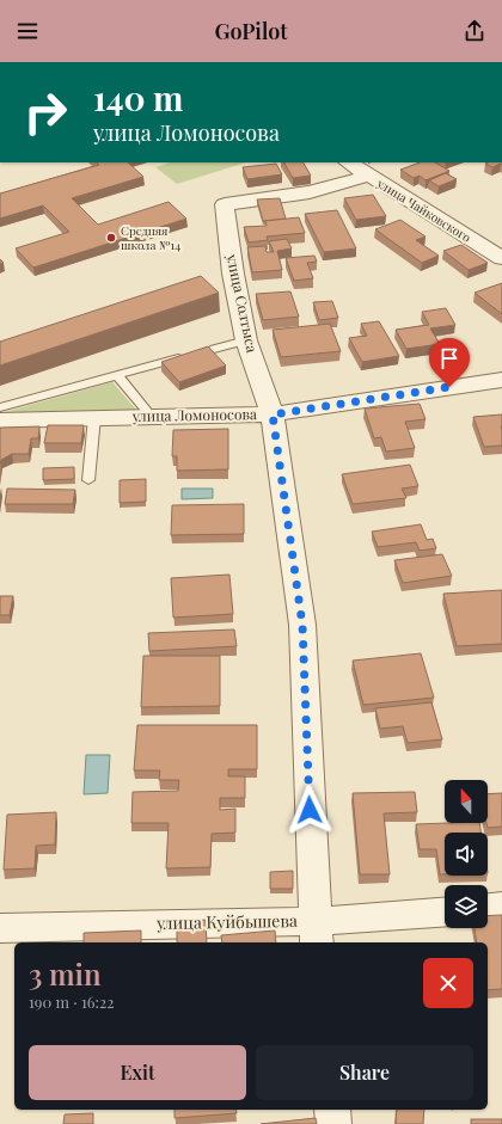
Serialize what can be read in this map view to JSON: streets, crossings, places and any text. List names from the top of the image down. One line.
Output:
{"streets":{"street":["улица Чайковского","улица Солтыса","улица Ломоносова","улица Куйбышева"]},"crossings":[["улица Чайковского","улица Солтыса"],["улица Солтыса","улица Ломоносова"],["улица Солтыса","улица Куйбышева"]],"places":["Средняя школа №14"],"north":"top","page":{"header":"GoPilot","turn":["140 m","улица Ломоносова"],"heading":["3 min","190 m · 16:22"],"buttons":["Exit","Share"]}}
